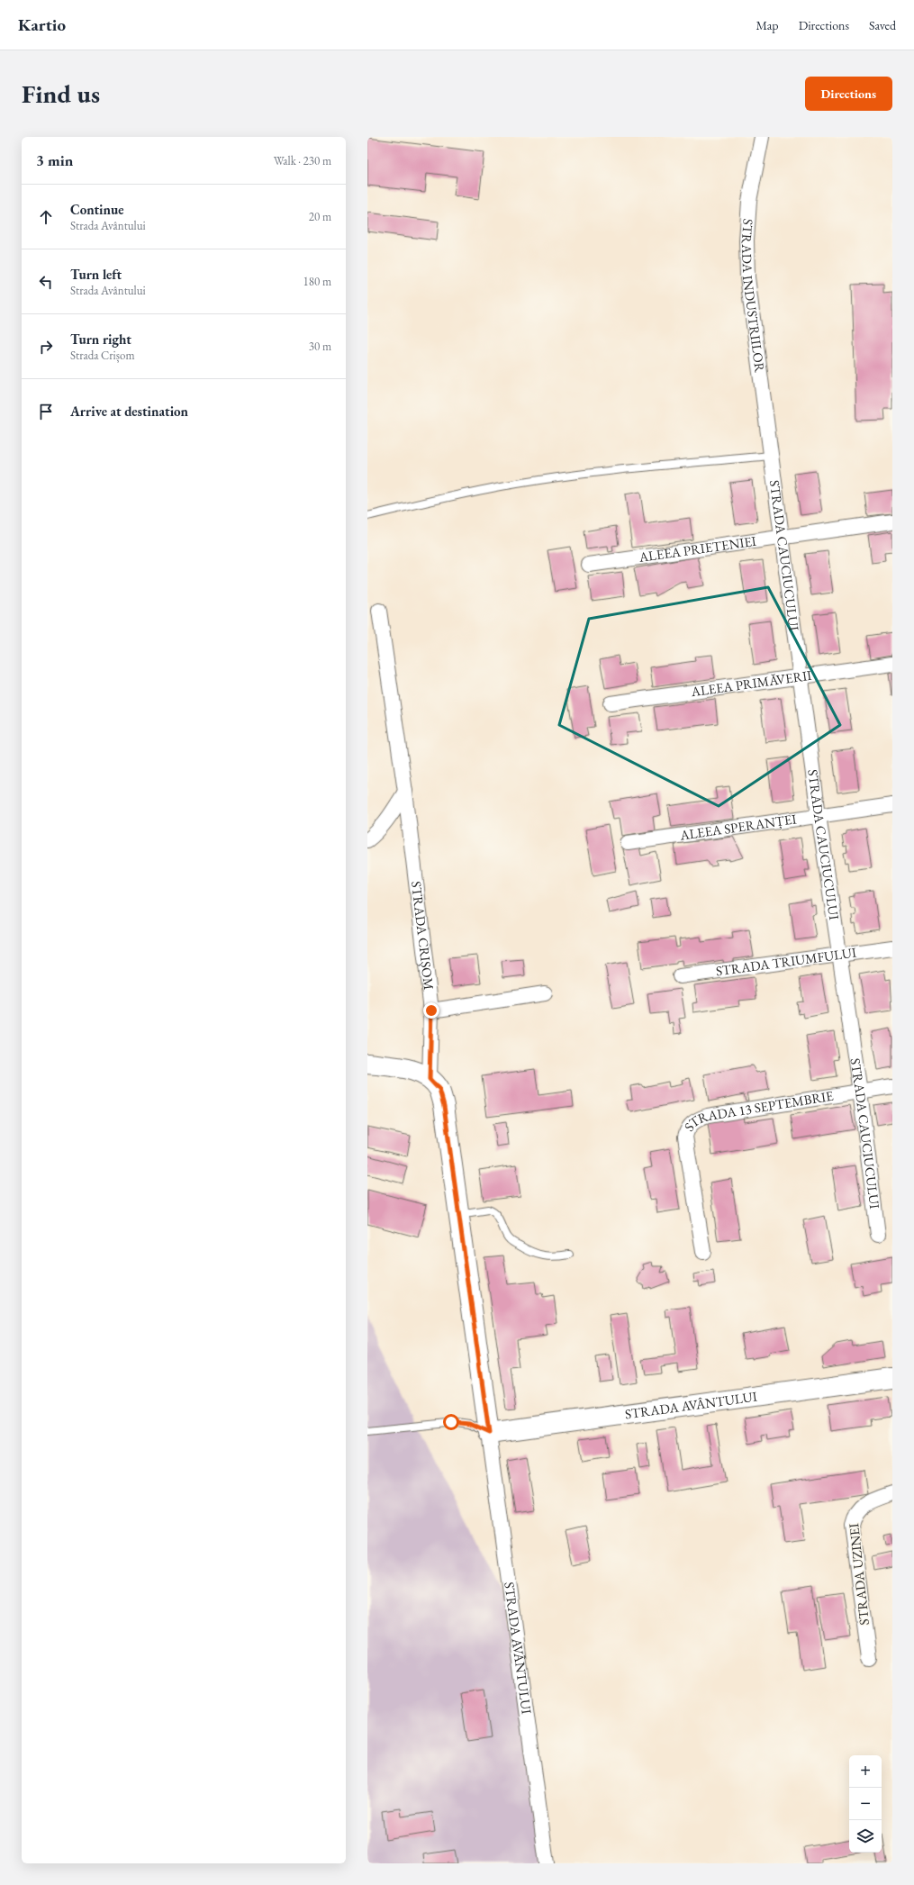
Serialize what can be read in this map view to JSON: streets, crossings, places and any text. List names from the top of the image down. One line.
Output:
{"streets":{"main road":["STRADA AVÂNTULUI"],"street":["STRADA INDUSTRIILOR","ALEEA PRIETENIEI","STRADA CAUCIUCULUI","ALEEA PRIMĂVERII","ALEEA SPERANȚEI","STRADA CRIȘOM","STRADA TRIUMFULUI","STRADA 13 SEPTEMBRIE","STRADA UZINEI"]},"crossings":[["STRADA INDUSTRIILOR","STRADA CAUCIUCULUI"],["ALEEA PRIETENIEI","STRADA CAUCIUCULUI"],["STRADA CAUCIUCULUI","ALEEA PRIMĂVERII"],["STRADA CAUCIUCULUI","ALEEA SPERANȚEI"],["STRADA CAUCIUCULUI","STRADA TRIUMFULUI"],["STRADA CAUCIUCULUI","STRADA 13 SEPTEMBRIE"],["STRADA CRIȘOM","STRADA AVÂNTULUI"]],"page":{"header":"Kartio","nav":["Map","Directions","Saved"],"buttons":"Directions","title":"Find us","heading":["3 min","Walk · 230 m"],"list":[["Continue","Strada Avântului","20 m"],["Turn left","Strada Avântului","180 m"],["Turn right","Strada Crișom","30 m"],"Arrive at destination"],"map_buttons":["+","−"]}}
